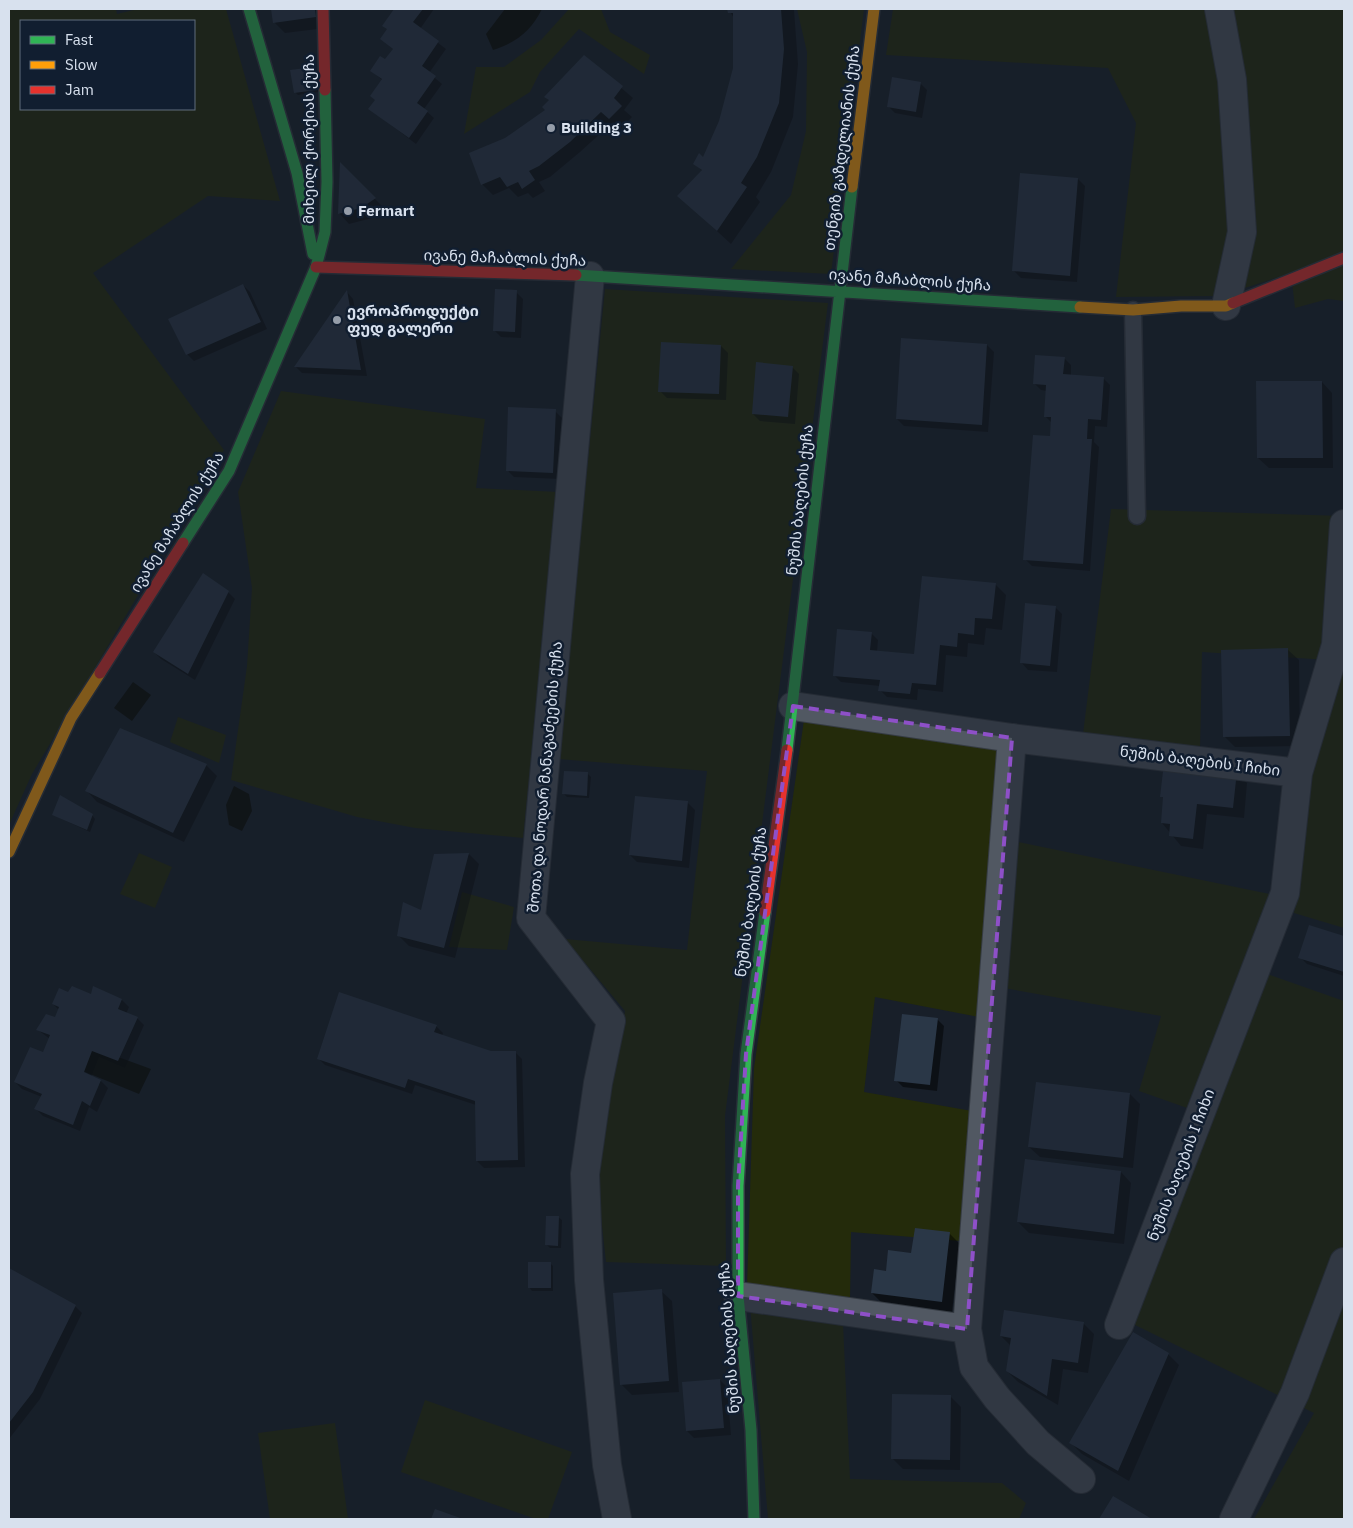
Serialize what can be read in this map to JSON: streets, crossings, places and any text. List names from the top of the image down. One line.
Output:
{"streets":{"street":["მიხეილ ქორქიას ქუჩა","თენგიზ გაზდელიანის ქუჩა","ივანე მაჩაბლის ქუჩა","ნუშის ბაღების ქუჩა","ნუშის ბაღების I ჩიხი","შოთა და ნოდარ მანაგაძეების ქუჩა"]},"crossings":[["მიხეილ ქორქიას ქუჩა","ივანე მაჩაბლის ქუჩა"],["თენგიზ გაზდელიანის ქუჩა","ივანე მაჩაბლის ქუჩა"],["თენგიზ გაზდელიანის ქუჩა","ნუშის ბაღების ქუჩა"],["ივანე მაჩაბლის ქუჩა","ნუშის ბაღების ქუჩა"],["ივანე მაჩაბლის ქუჩა","შოთა და ნოდარ მანაგაძეების ქუჩა"],["ნუშის ბაღების ქუჩა","ნუშის ბაღების I ჩიხი"]],"places":["Building 3","Fermart","ევროპროდუქტი ფუდ გალერი"],"legend":["Fast","Slow","Jam"]}
